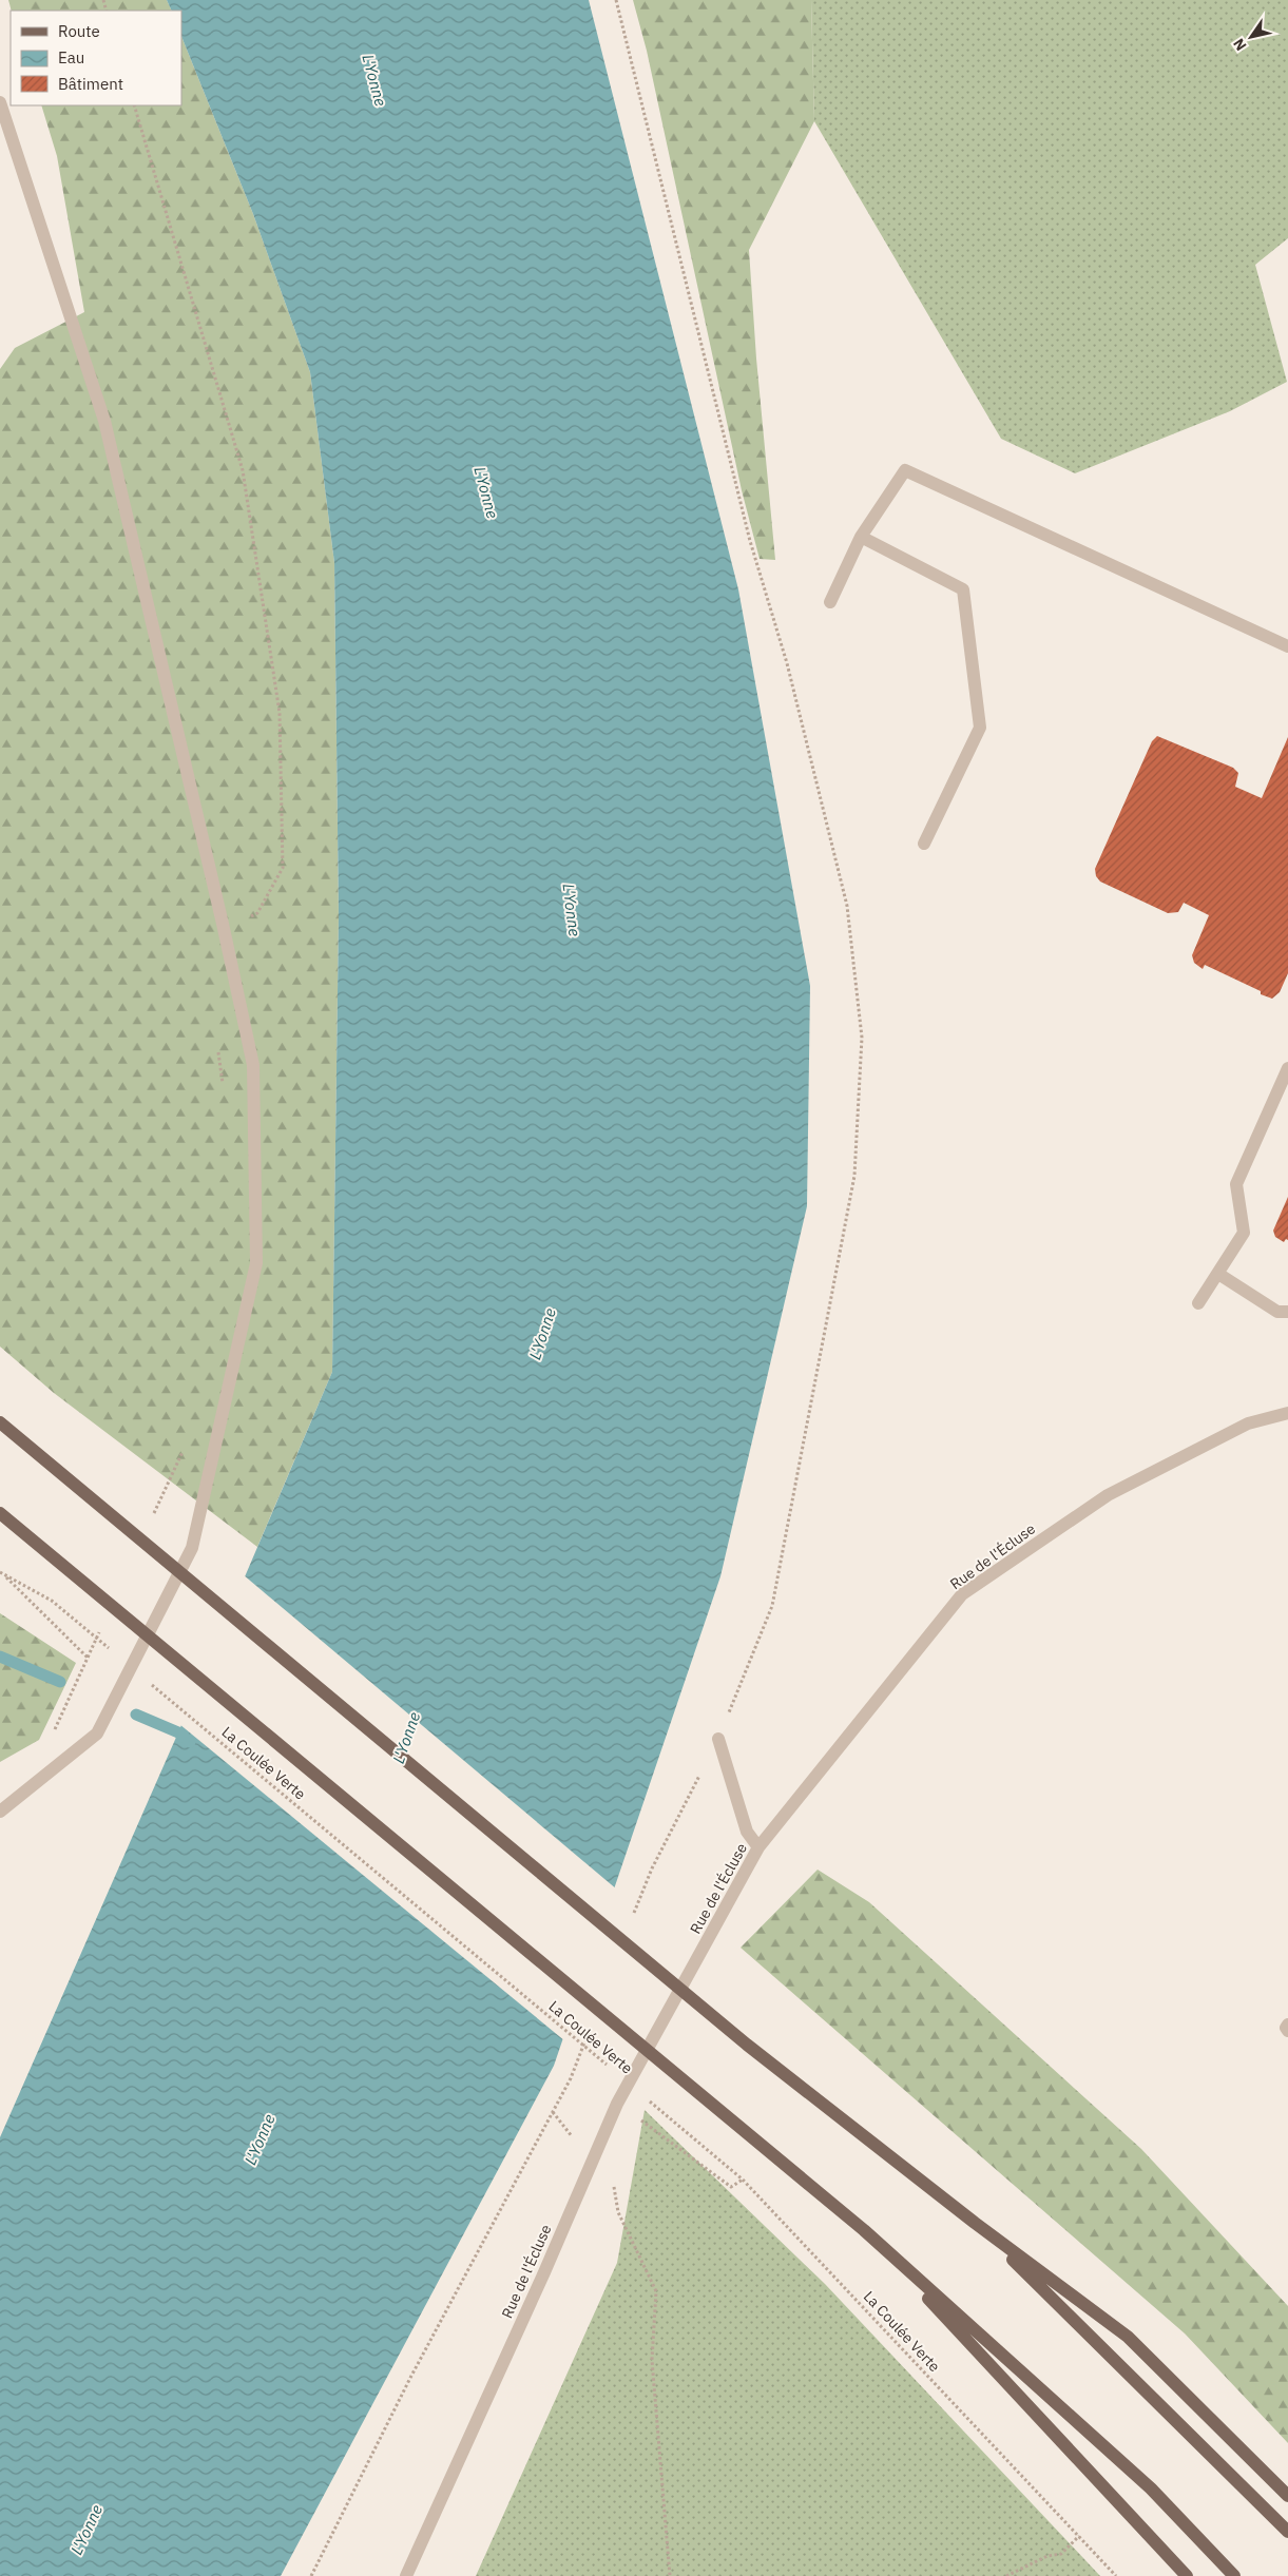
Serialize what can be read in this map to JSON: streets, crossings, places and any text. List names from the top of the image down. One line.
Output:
{"streets":{"street":["Rue de l'Écluse"],"path":["La Coulée Verte"]},"water":["L'Yonne"],"legend":["Route","Eau","Bâtiment"],"north":"bottom left"}
